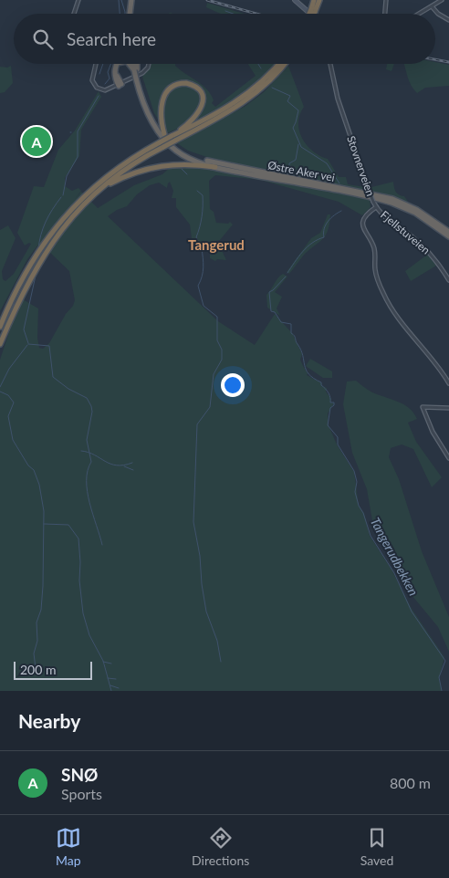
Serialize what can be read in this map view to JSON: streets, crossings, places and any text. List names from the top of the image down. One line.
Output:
{"streets":{"highway":["Østre Aker vei"],"street":["Stovnerveien","Fjellstuveien"]},"crossings":[["Stovnerveien","Fjellstuveien"]],"districts":["Tangerud"],"water":["Tangerudbekken"],"scale_bar":"200 m","page":{"search":"Search here","pins":"A","scale":"200 m","heading":"Nearby","list":[{"mark":"A","name":"SNØ","note":"Sports","value":"800 m"}],"nav":["Map","Directions","Saved"]}}
